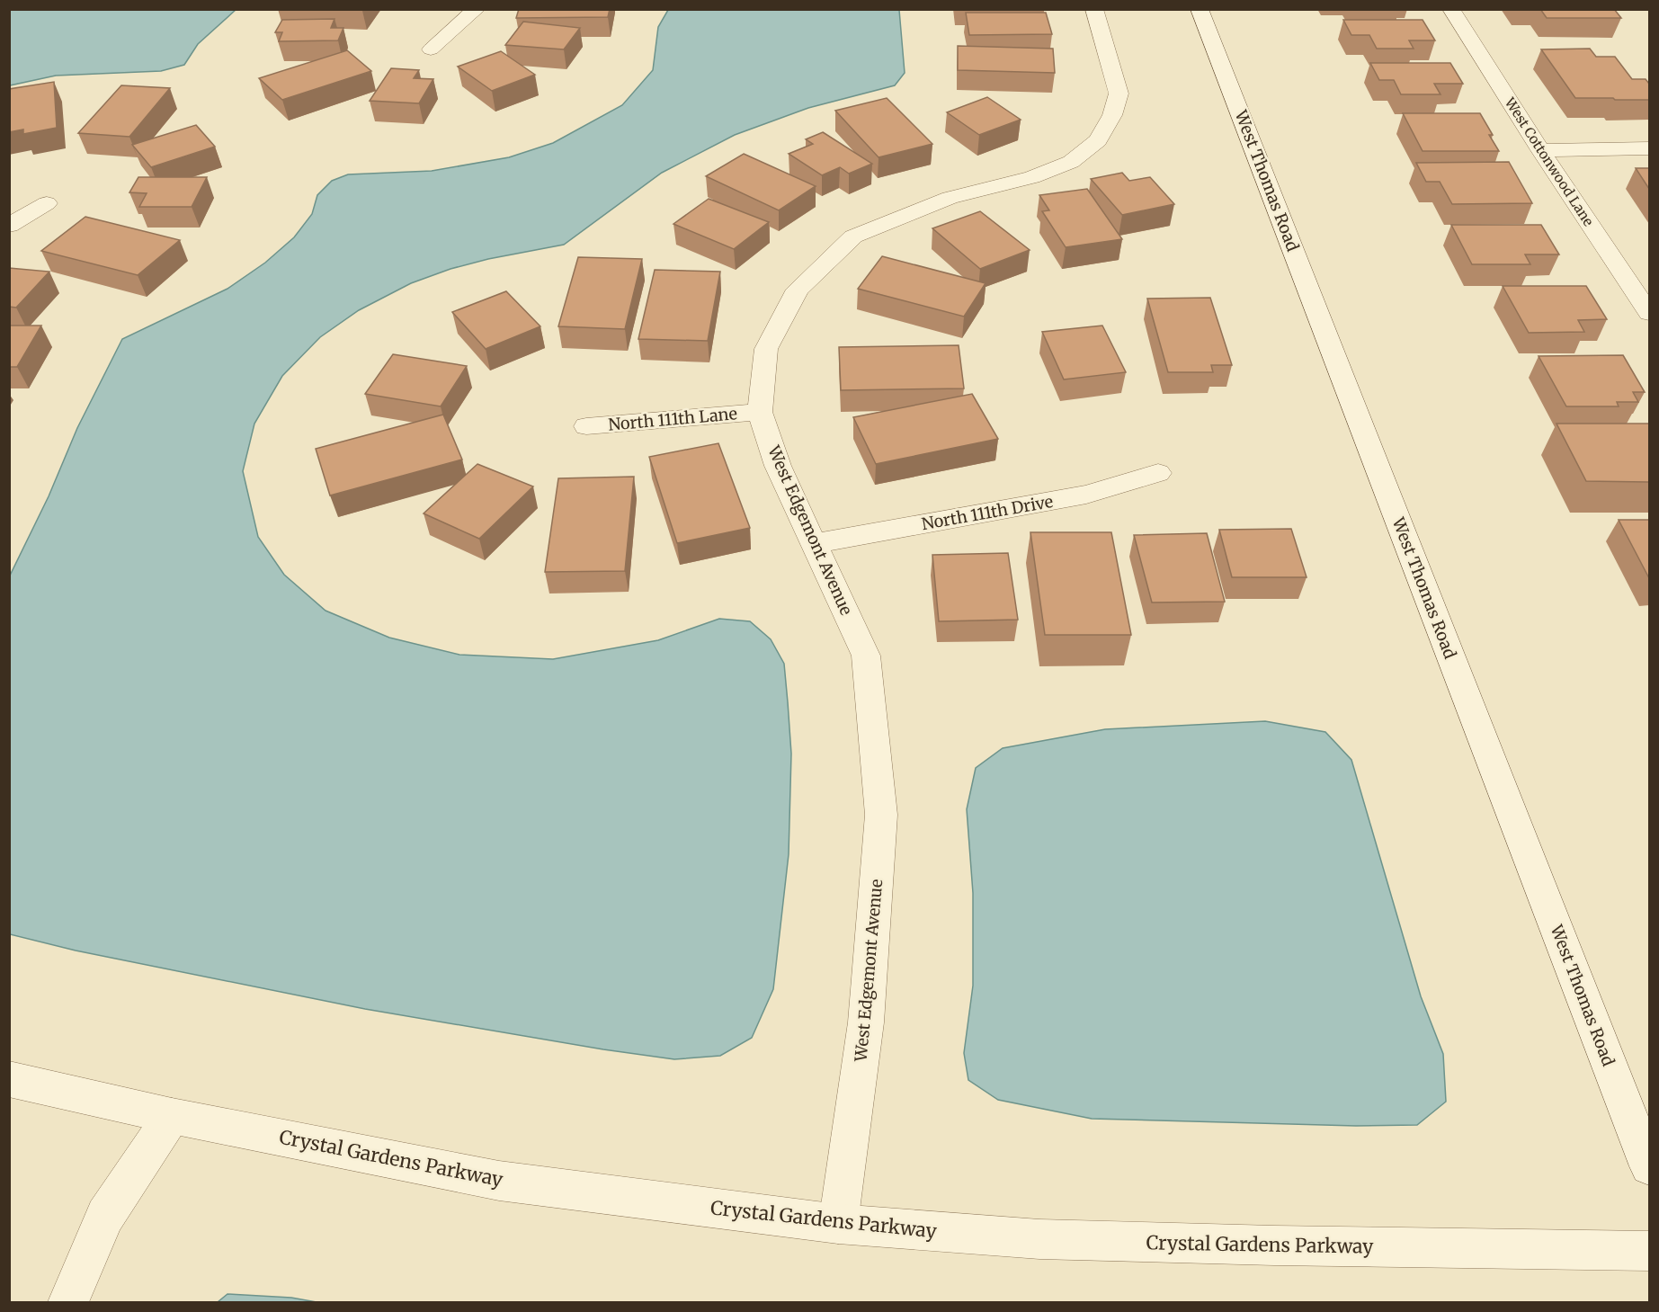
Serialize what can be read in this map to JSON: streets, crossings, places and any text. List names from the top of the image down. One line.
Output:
{"streets":{"street":["West Cottonwood Lane","West Thomas Road","North 111th Lane","North 111th Drive","West Edgemont Avenue","Crystal Gardens Parkway"]},"crossings":[["North 111th Lane","West Edgemont Avenue"],["North 111th Drive","West Edgemont Avenue"],["West Edgemont Avenue","Crystal Gardens Parkway"]]}
